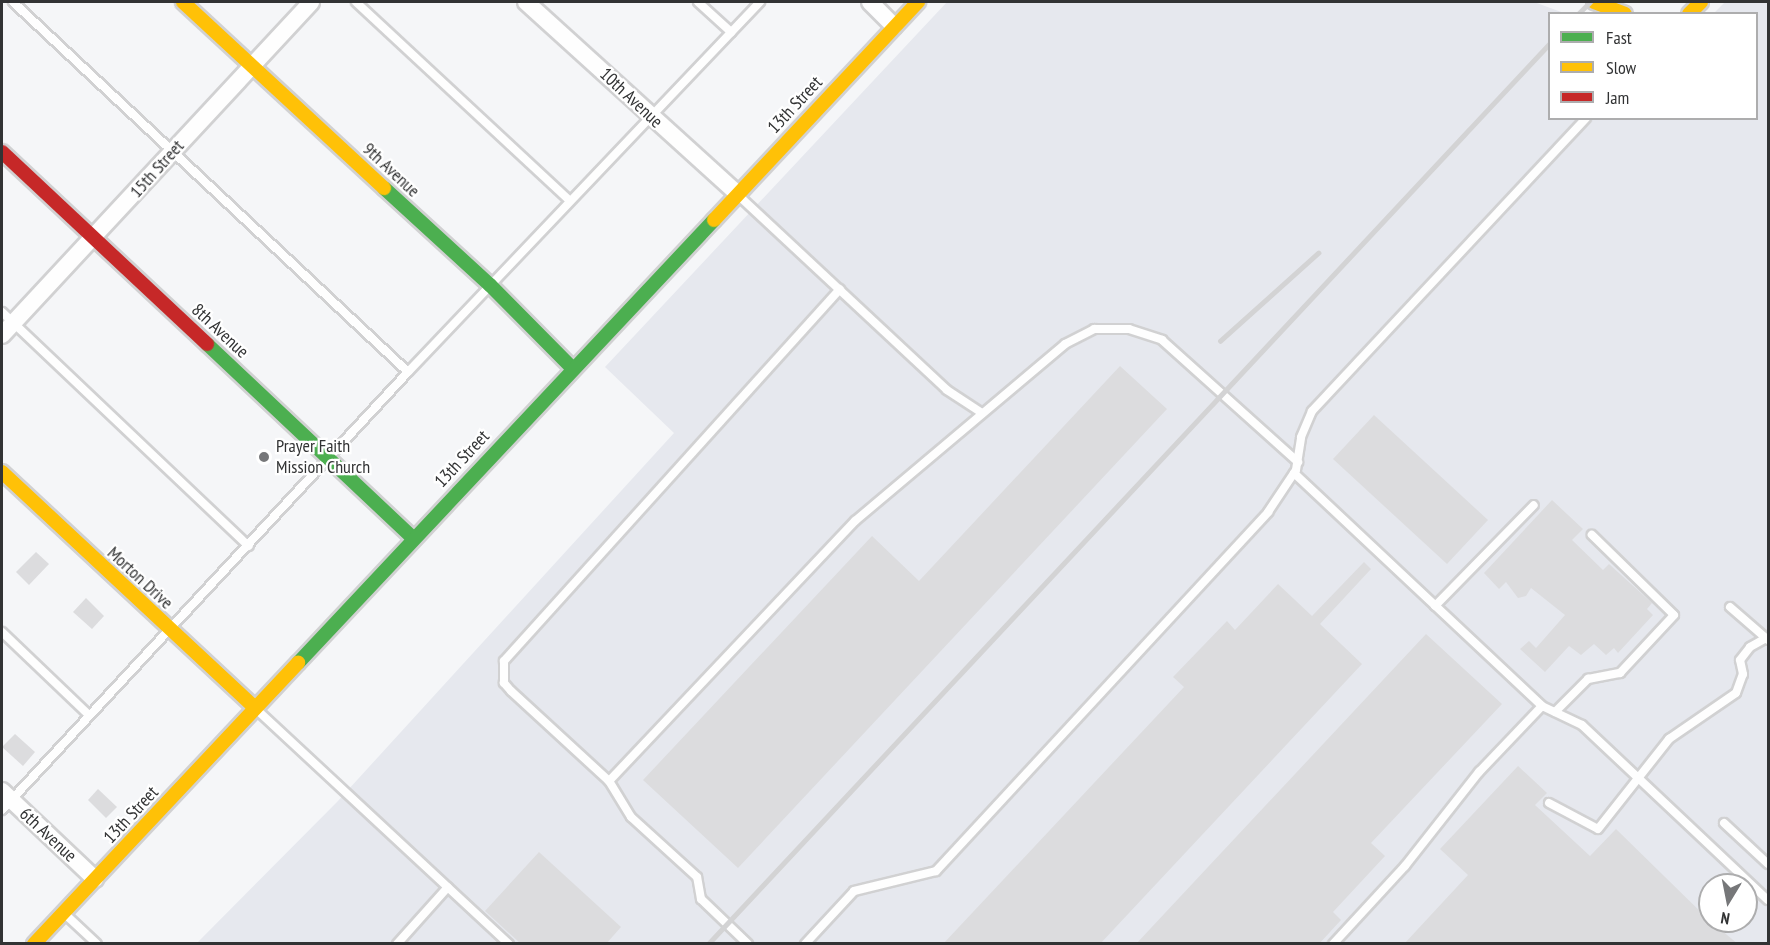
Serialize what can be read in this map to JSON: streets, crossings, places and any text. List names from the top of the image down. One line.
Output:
{"streets":{"street":["10th Avenue","13th Street","15th Street","9th Avenue","8th Avenue","Morton Drive","6th Avenue"]},"crossings":[["10th Avenue","13th Street"],["13th Street","9th Avenue"],["13th Street","8th Avenue"],["13th Street","Morton Drive"],["13th Street","6th Avenue"],["15th Street","9th Avenue"],["15th Street","8th Avenue"]],"places":["Prayer Faith Mission Church"],"legend":["Fast","Slow","Jam"],"north":"bottom"}
